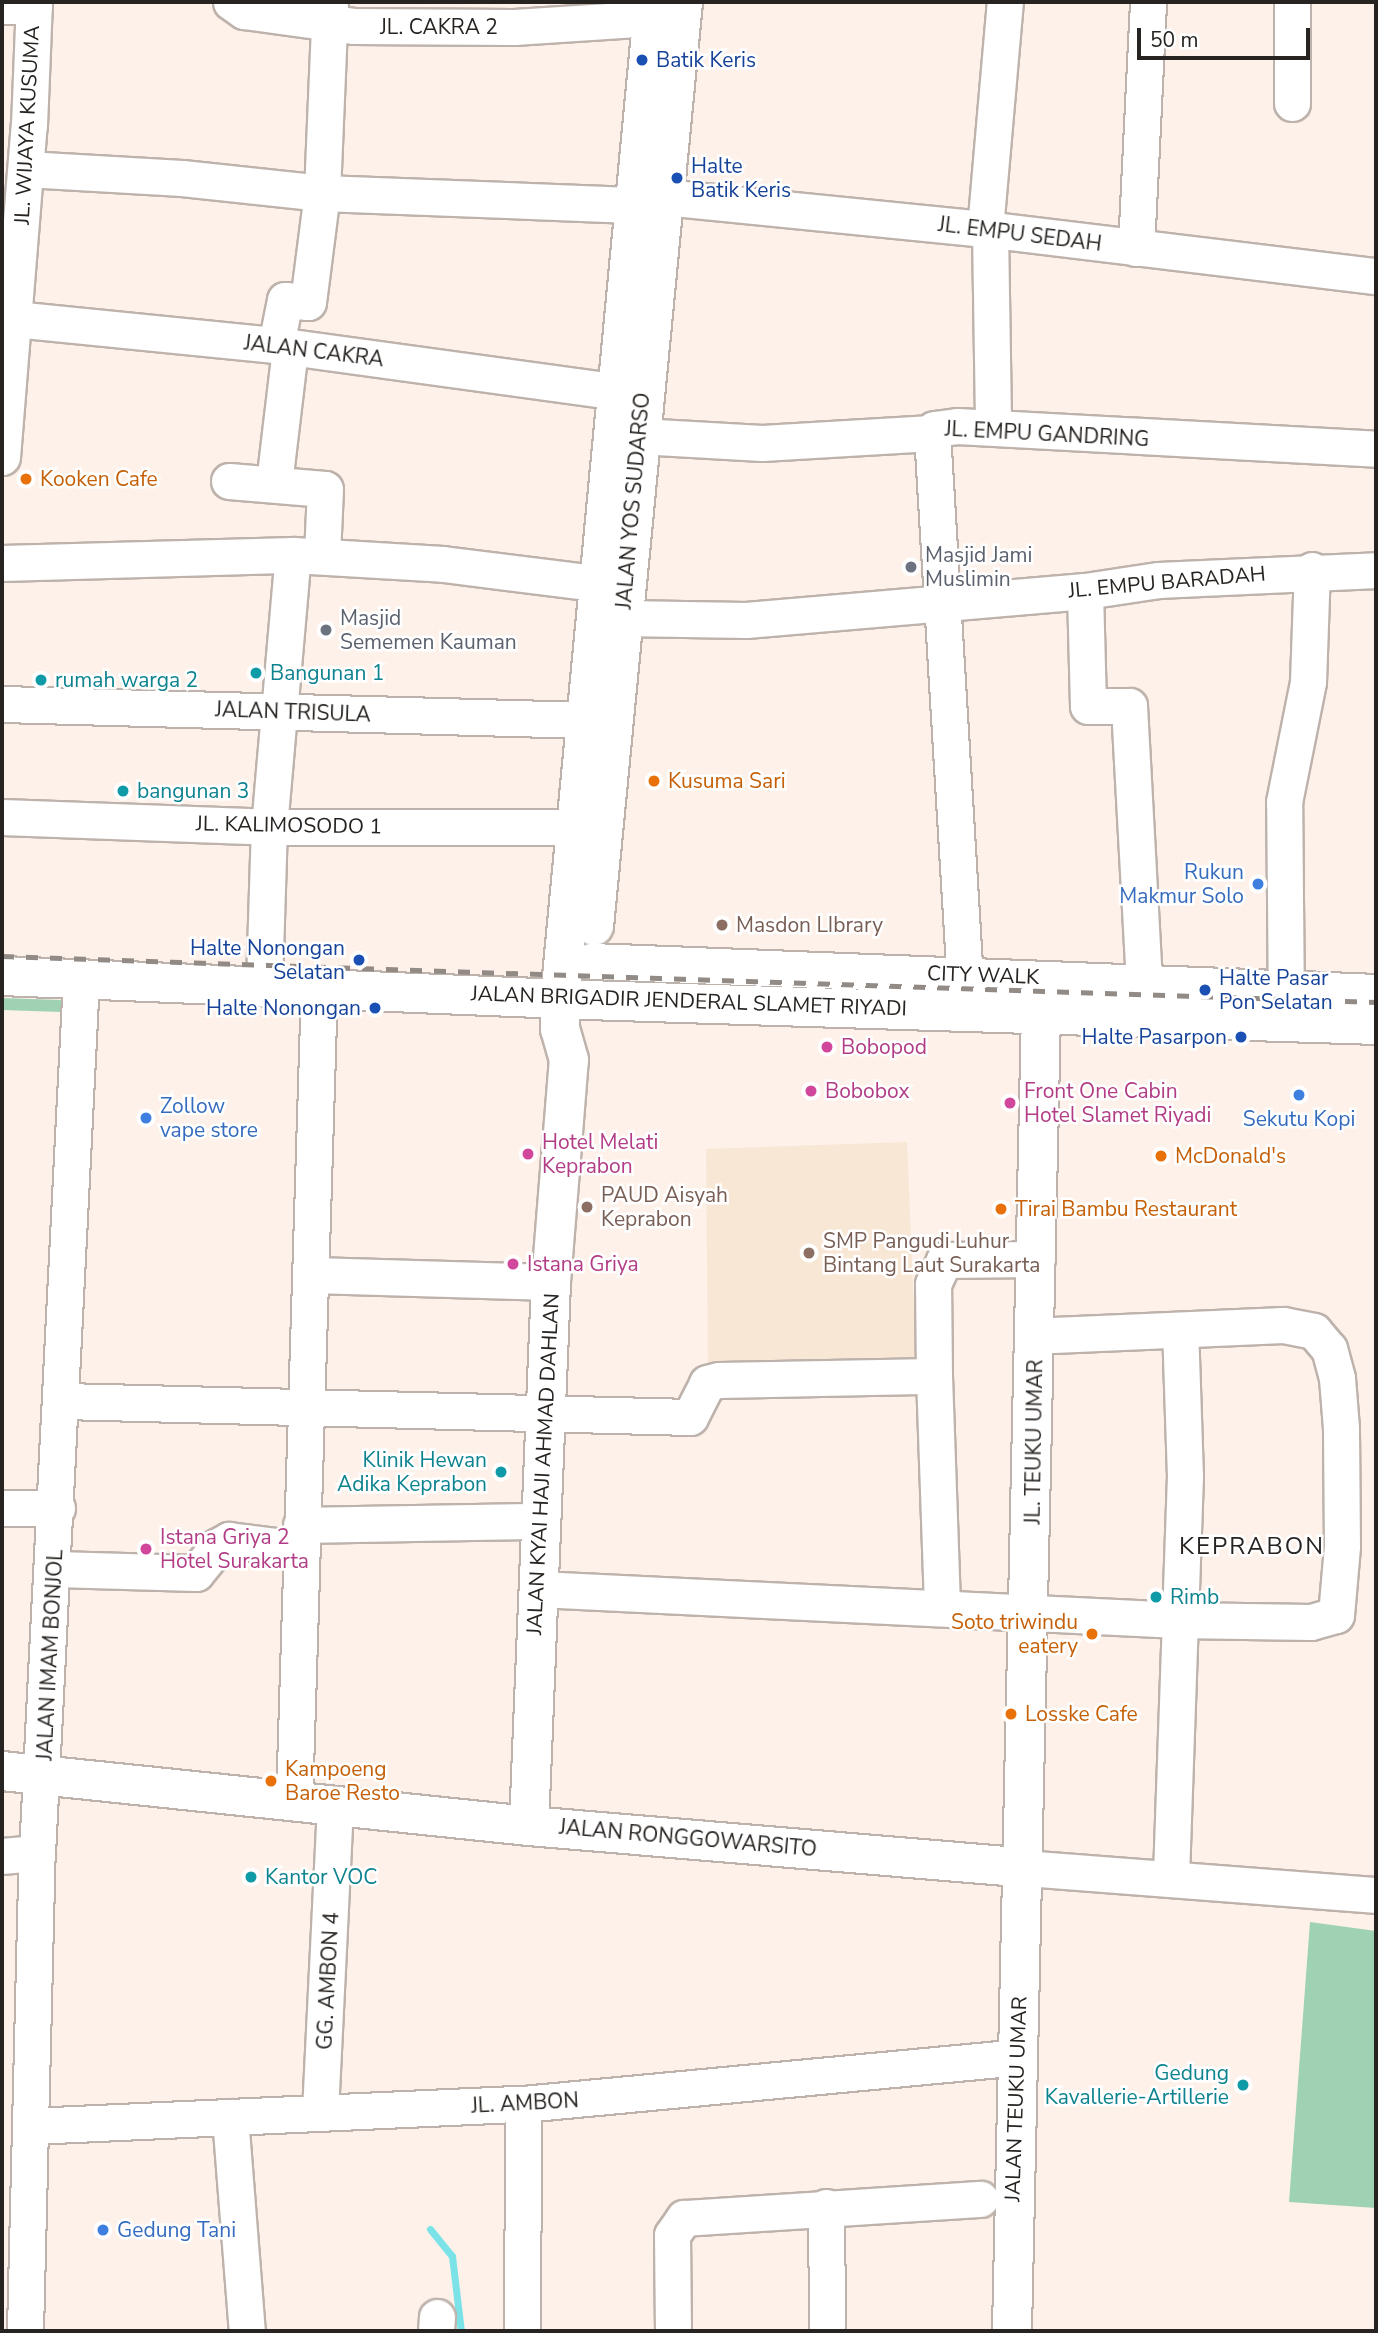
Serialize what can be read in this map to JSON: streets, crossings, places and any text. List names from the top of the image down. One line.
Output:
{"streets":{"main road":["JALAN YOS SUDARSO","JALAN BRIGADIR JENDERAL SLAMET RIYADI","JL. TEUKU UMAR","JALAN KYAI HAJI AHMAD DAHLAN","JALAN RONGGOWARSITO","JALAN TEUKU UMAR"],"street":["JL. CAKRA 2","JL. WIJAYA KUSUMA","JL. EMPU SEDAH","JALAN CAKRA","JL. EMPU GANDRING","JL. EMPU BARADAH","JALAN TRISULA","JL. KALIMOSODO 1","CITY WALK","JALAN IMAM BONJOL","GG. AMBON 4","JL. AMBON"]},"crossings":[["JL. CAKRA 2","JALAN YOS SUDARSO"],["JL. WIJAYA KUSUMA","JL. EMPU SEDAH"],["JL. WIJAYA KUSUMA","JALAN CAKRA"],["JL. EMPU SEDAH","JALAN YOS SUDARSO"],["JALAN CAKRA","JALAN YOS SUDARSO"],["JL. EMPU GANDRING","JALAN YOS SUDARSO"],["JALAN YOS SUDARSO","JL. EMPU BARADAH"],["JALAN YOS SUDARSO","JALAN TRISULA"],["JALAN YOS SUDARSO","JL. KALIMOSODO 1"],["JALAN YOS SUDARSO","CITY WALK"],["JALAN YOS SUDARSO","JALAN BRIGADIR JENDERAL SLAMET RIYADI"],["JALAN YOS SUDARSO","JALAN KYAI HAJI AHMAD DAHLAN"],["CITY WALK","JALAN BRIGADIR JENDERAL SLAMET RIYADI"],["JALAN BRIGADIR JENDERAL SLAMET RIYADI","JL. TEUKU UMAR"],["JALAN BRIGADIR JENDERAL SLAMET RIYADI","JALAN KYAI HAJI AHMAD DAHLAN"],["JALAN BRIGADIR JENDERAL SLAMET RIYADI","JALAN IMAM BONJOL"],["JL. TEUKU UMAR","JALAN RONGGOWARSITO"],["JL. TEUKU UMAR","JALAN TEUKU UMAR"],["JALAN KYAI HAJI AHMAD DAHLAN","JALAN RONGGOWARSITO"],["JALAN IMAM BONJOL","JALAN RONGGOWARSITO"],["JALAN IMAM BONJOL","JL. AMBON"],["JALAN RONGGOWARSITO","GG. AMBON 4"],["JALAN RONGGOWARSITO","JALAN TEUKU UMAR"],["GG. AMBON 4","JL. AMBON"],["JALAN TEUKU UMAR","JL. AMBON"]],"districts":["KEPRABON"],"places":["Batik Keris","Halte Batik Keris","Kooken Cafe","Masjid Jami Muslimin","Masjid Sememen Kauman","Bangunan 1","rumah warga 2","Kusuma Sari","bangunan 3","Rukun Makmur Solo","Masdon LIbrary","Halte Nonongan Selatan","Halte Pasar Pon Selatan","Halte Nonongan","Halte Pasarpon","Bobopod","Bobobox","Sekutu Kopi","Front One Cabin Hotel Slamet Riyadi","Zollow vape store","Hotel Melati Keprabon","McDonald's","PAUD Aisyah Keprabon","Tirai Bambu Restaurant","SMP Pangudi Luhur Bintang Laut Surakarta","Istana Griya","Klinik Hewan Adika Keprabon","Istana Griya 2 Hotel Surakarta","Rimb","Soto triwindu eatery","Losske Cafe","Kampoeng Baroe Resto","Kantor VOC","Gedung Kavallerie-Artillerie","Gedung Tani"],"scale_bar":"50 m"}
